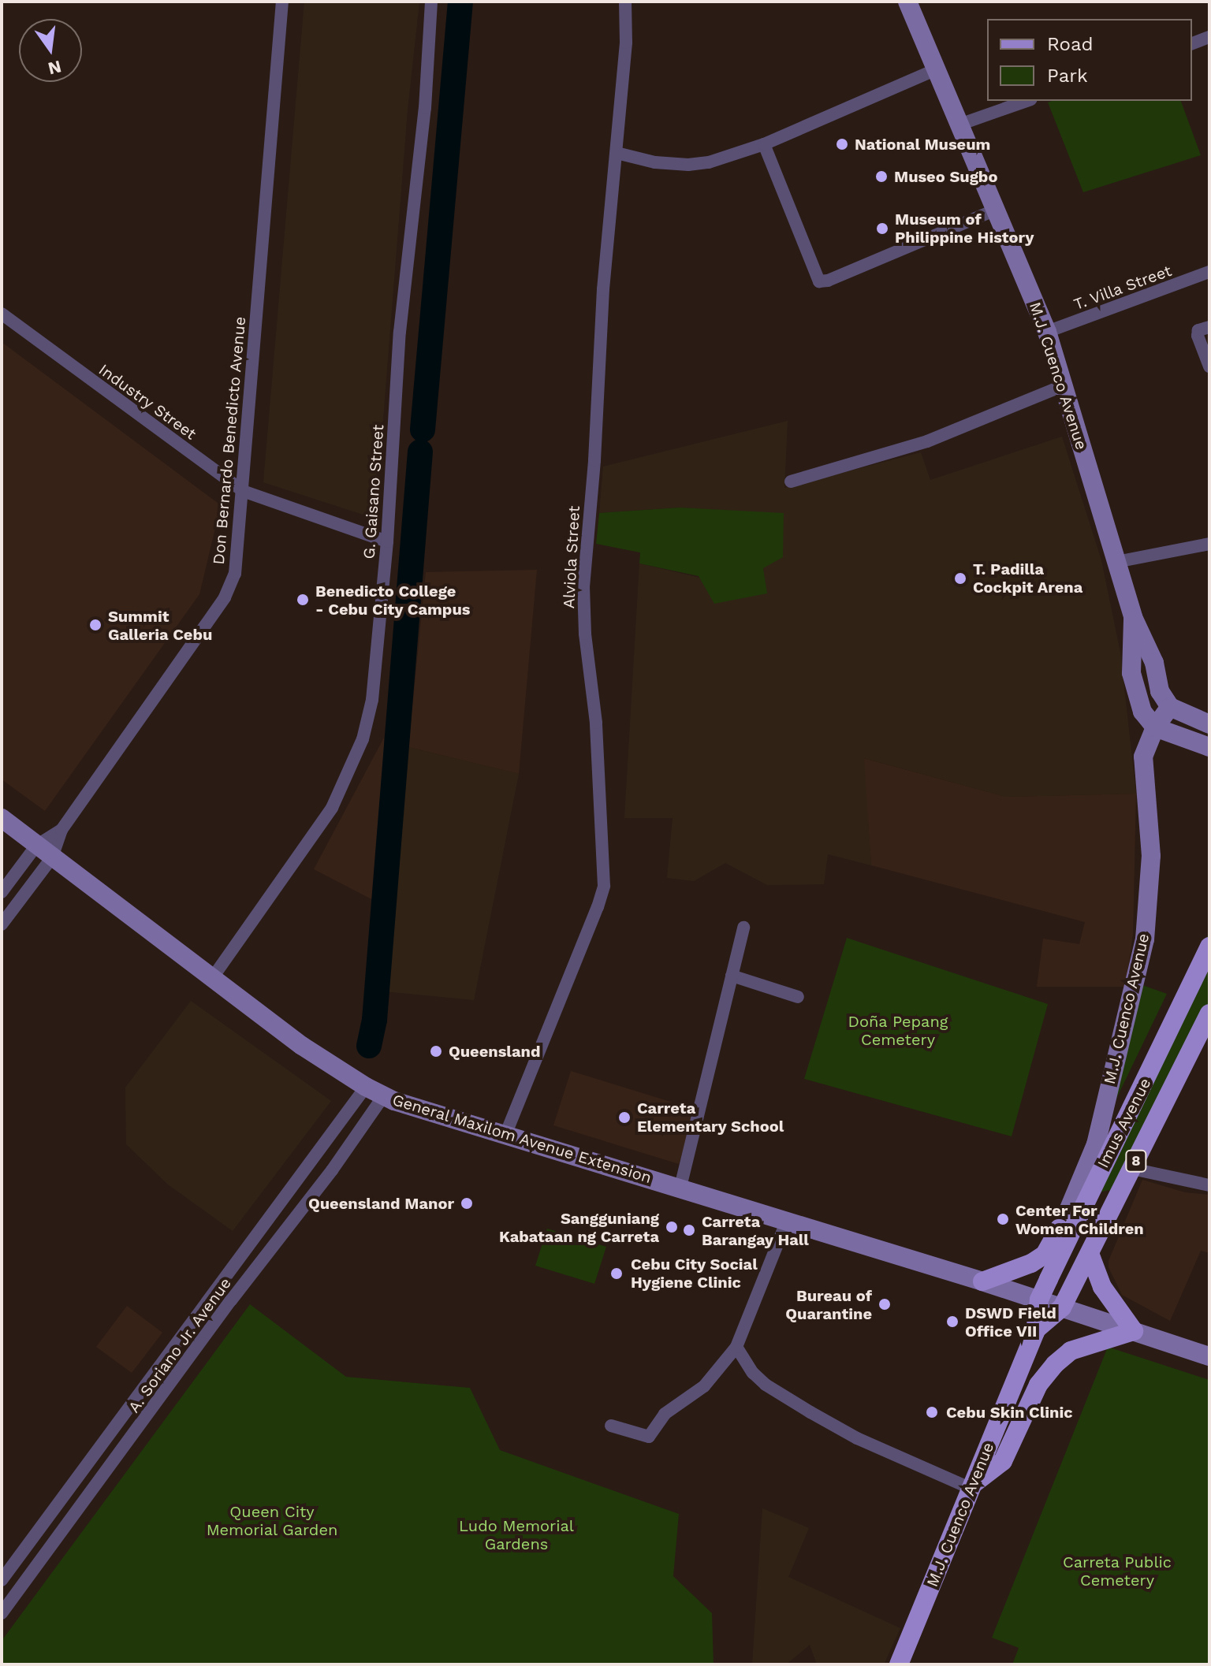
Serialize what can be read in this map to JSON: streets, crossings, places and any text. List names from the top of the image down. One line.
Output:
{"streets":{"main road":["M.J. Cuenco Avenue","Imus Avenue","General Maxilom Avenue Extension","8"],"street":["T. Villa Street","Industry Street","Don Bernardo Benedicto Avenue","G. Gaisano Street","Alviola Street","A. Soriano Jr. Avenue"]},"crossings":[["T. Villa Street","M.J. Cuenco Avenue"],["M.J. Cuenco Avenue","Imus Avenue"],["M.J. Cuenco Avenue","General Maxilom Avenue Extension"],["Industry Street","Don Bernardo Benedicto Avenue"],["Industry Street","G. Gaisano Street"],["Don Bernardo Benedicto Avenue","General Maxilom Avenue Extension"],["G. Gaisano Street","General Maxilom Avenue Extension"],["Alviola Street","General Maxilom Avenue Extension"],["Imus Avenue","General Maxilom Avenue Extension"],["General Maxilom Avenue Extension","A. Soriano Jr. Avenue"]],"parks":["Doña Pepang Cemetery","Queen City Memorial Garden","Ludo Memorial Gardens","Carreta Public Cemetery"],"places":["National Museum","Museo Sugbo","Museum of Philippine History","T. Padilla Cockpit Arena","Benedicto College - Cebu City Campus","Summit Galleria Cebu","Queensland","Carreta Elementary School","Queensland Manor","Center For Women Children","Sangguniang Kabataan ng Carreta","Carreta Barangay Hall","Cebu City Social Hygiene Clinic","Bureau of Quarantine","DSWD Field Office VII","Cebu Skin Clinic"],"legend":["Road","Park"],"north":"bottom"}
